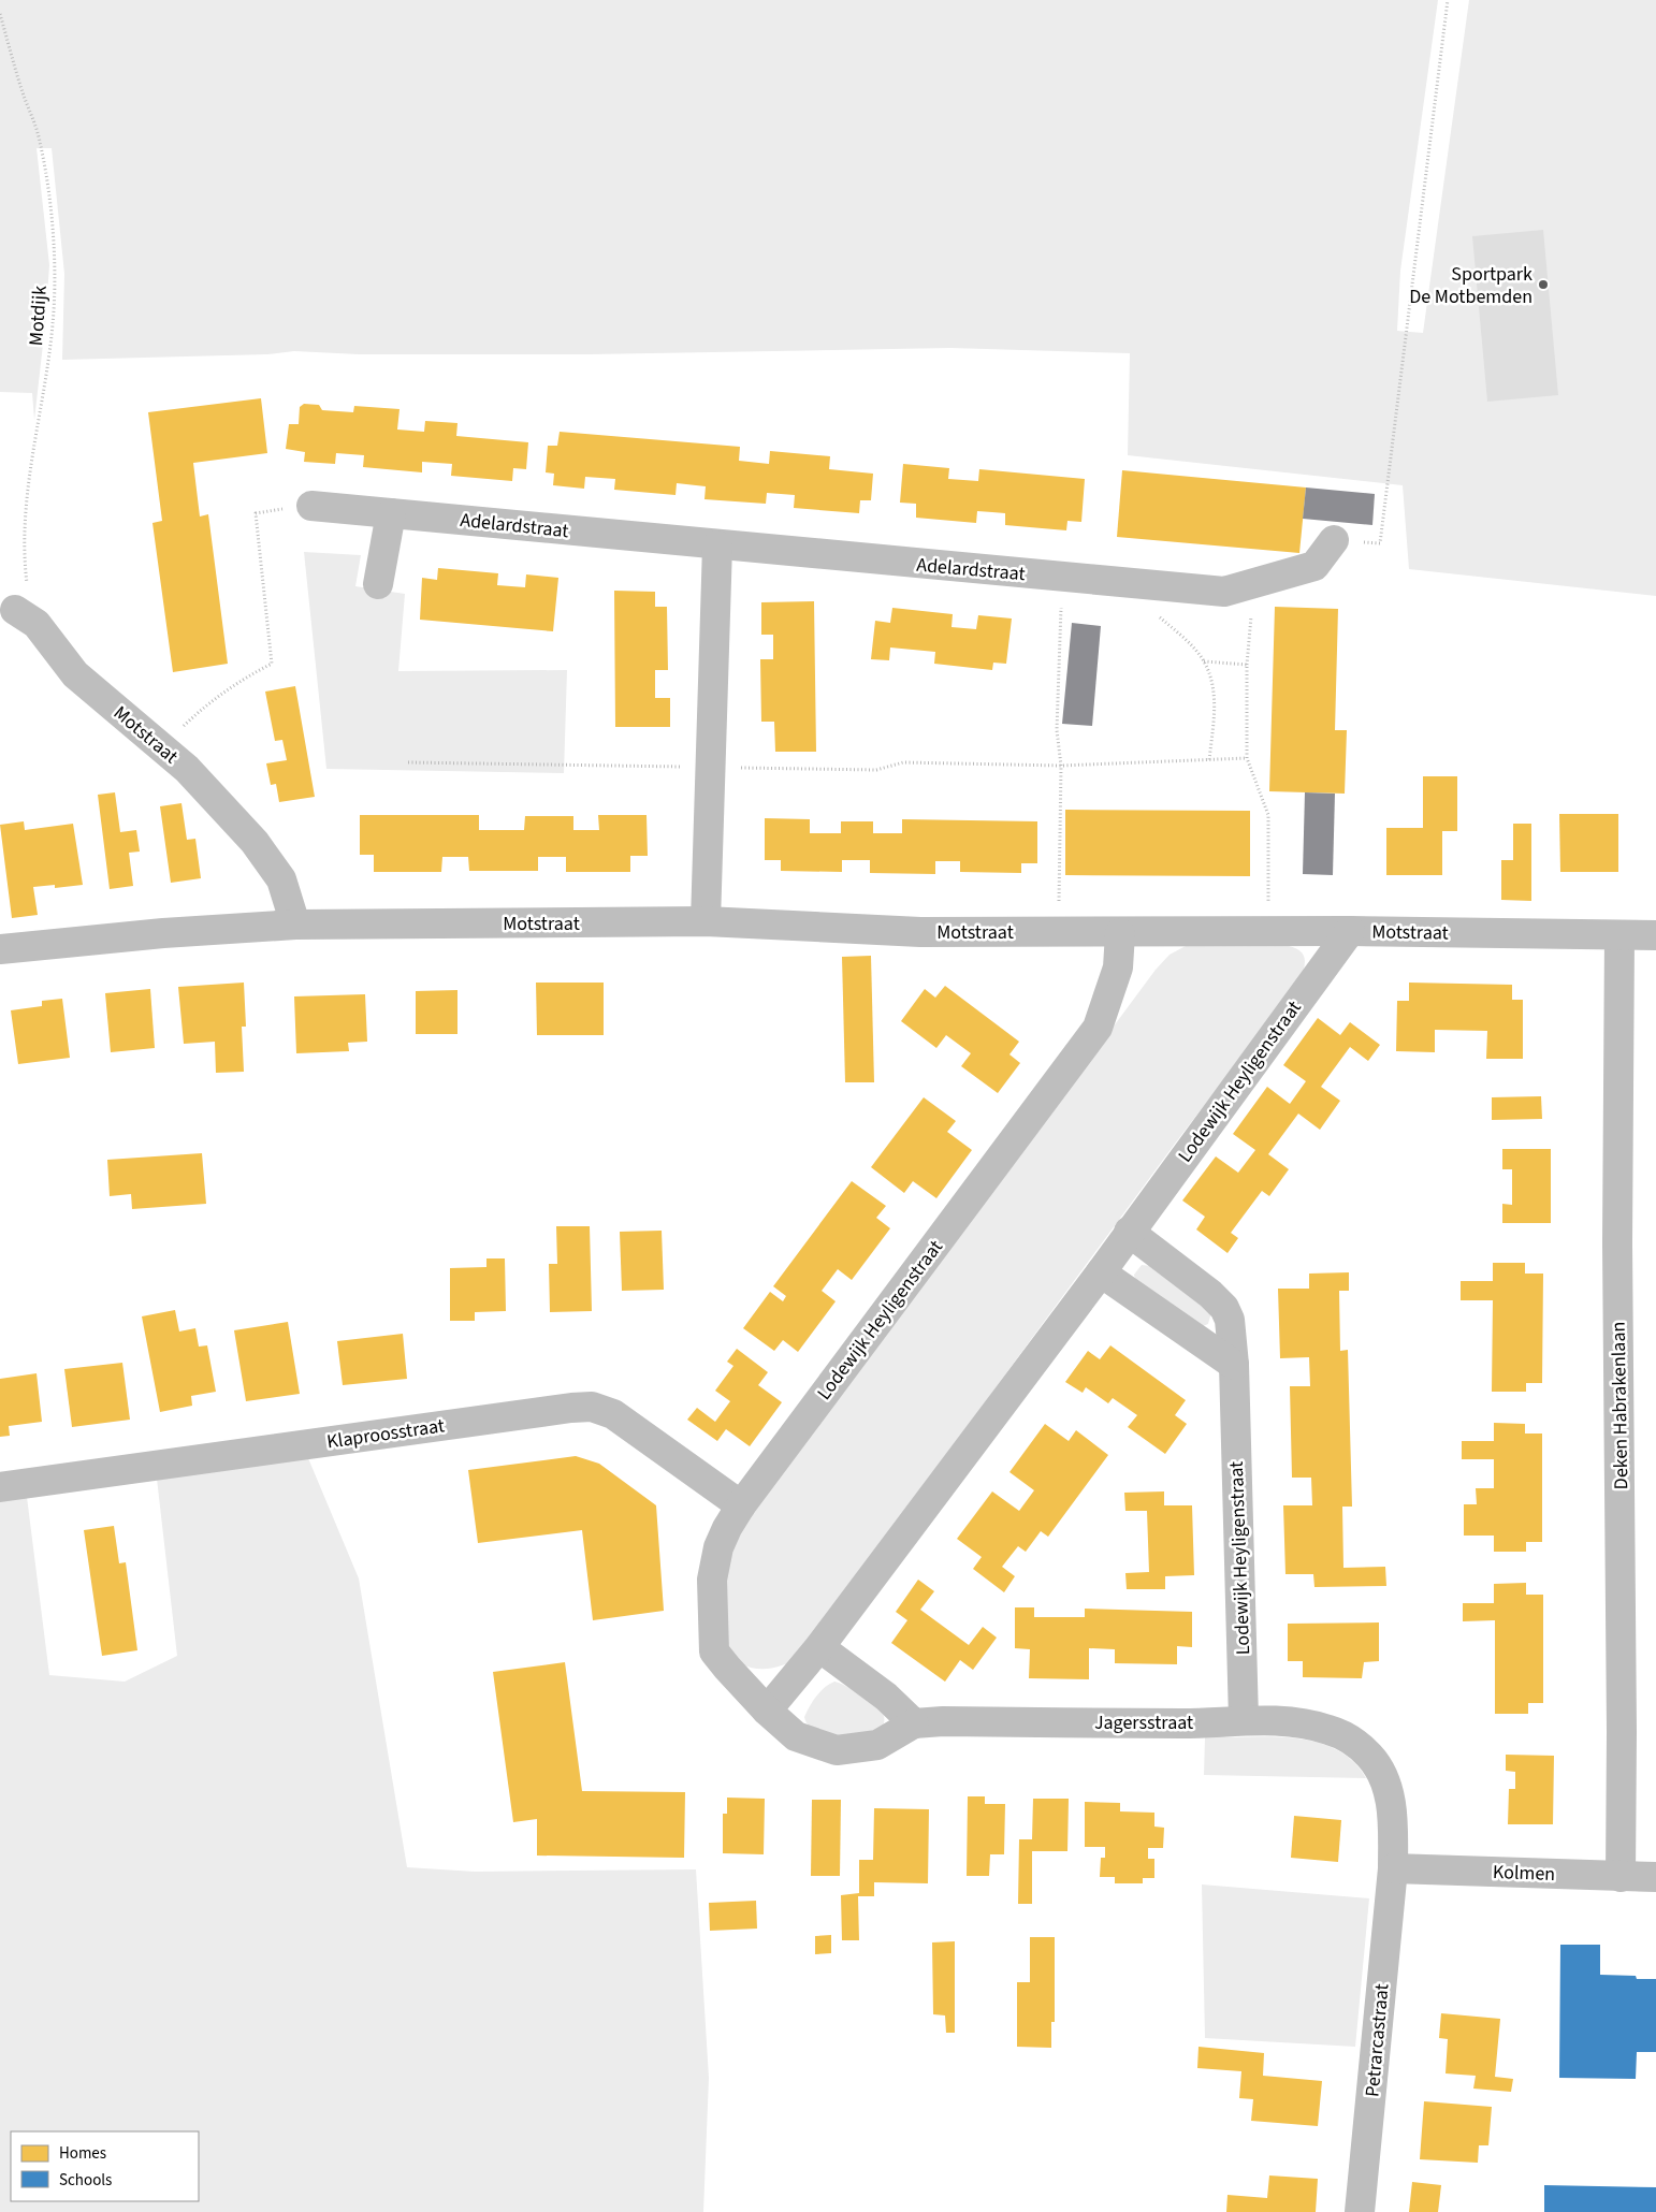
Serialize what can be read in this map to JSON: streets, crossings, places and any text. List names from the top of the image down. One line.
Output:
{"streets":{"street":["Adelardstraat","Motstraat","Lodewijk Heyligenstraat","Deken Habrakenlaan","Klaproosstraat","Jagersstraat","Kolmen","Petrarcastraat"],"path":["Motdijk"]},"crossings":[["Motdijk","Motstraat"],["Motstraat","Lodewijk Heyligenstraat"],["Motstraat","Deken Habrakenlaan"],["Lodewijk Heyligenstraat","Klaproosstraat"],["Lodewijk Heyligenstraat","Jagersstraat"],["Deken Habrakenlaan","Kolmen"],["Jagersstraat","Kolmen"],["Jagersstraat","Petrarcastraat"],["Kolmen","Petrarcastraat"]],"places":["Sportpark De Motbemden"],"legend":["Homes","Schools"]}
